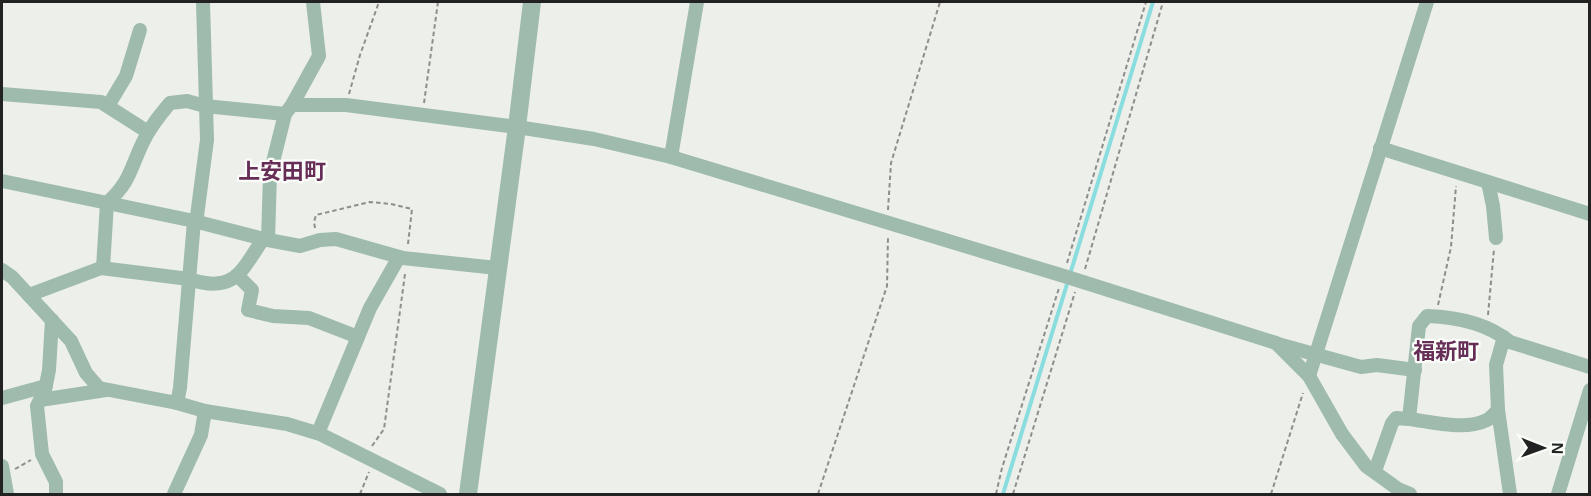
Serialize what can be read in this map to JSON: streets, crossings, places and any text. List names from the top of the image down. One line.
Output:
{"districts":["上安田町","福新町"],"north":"right"}
